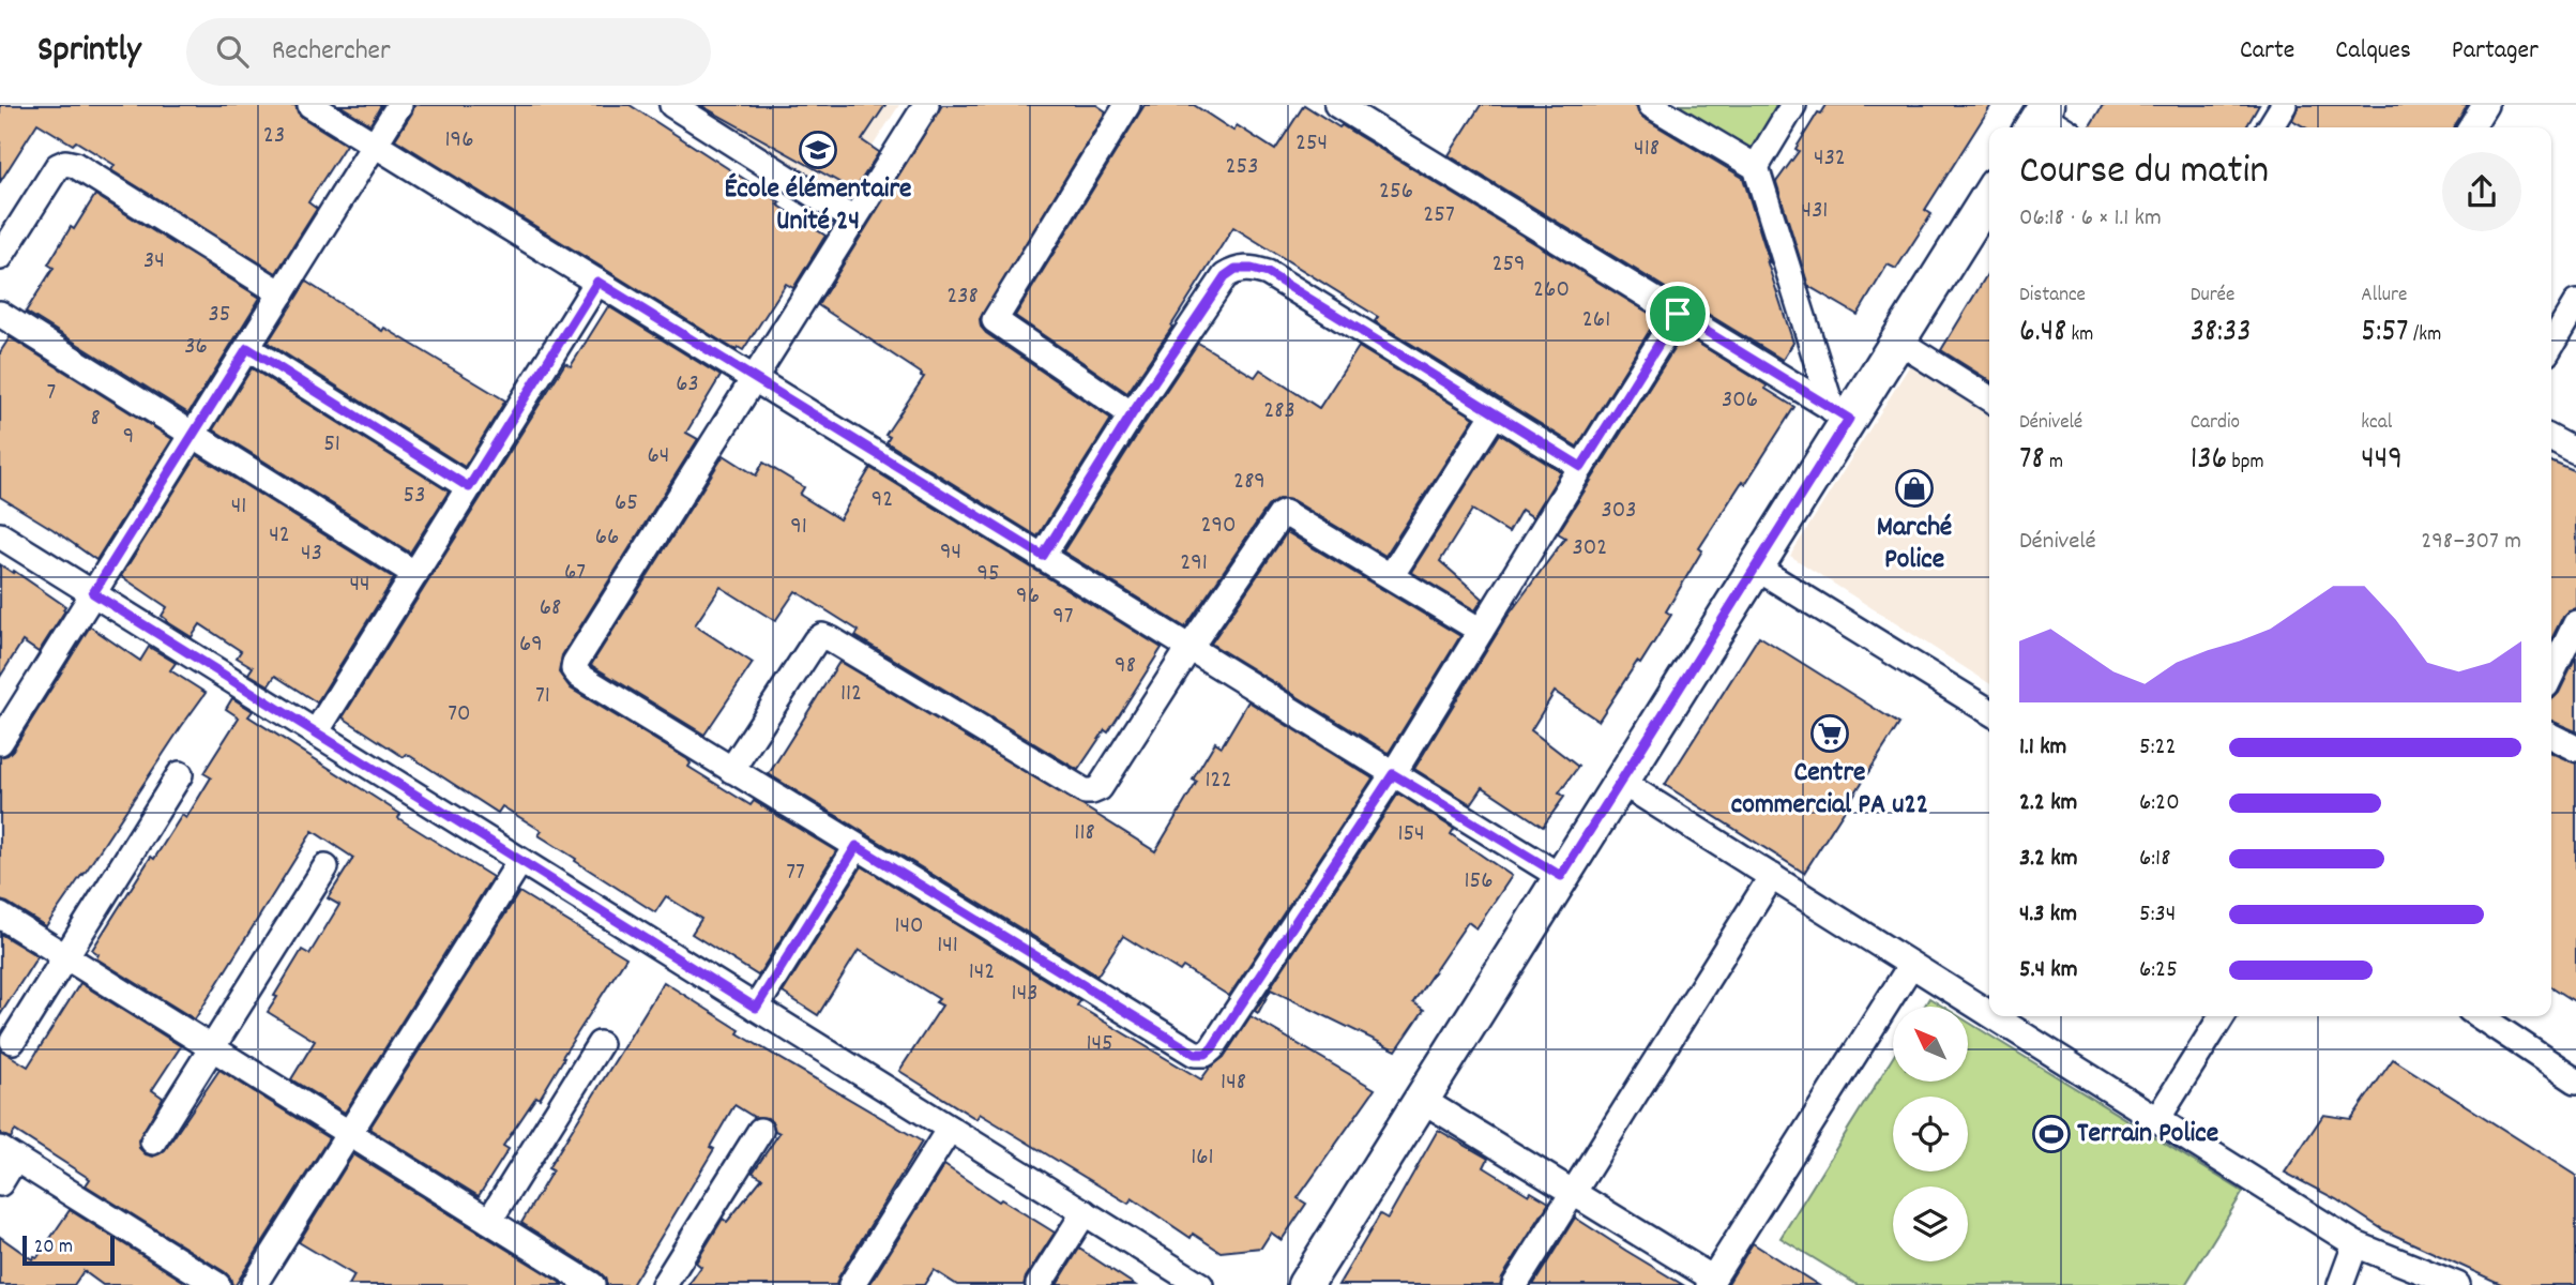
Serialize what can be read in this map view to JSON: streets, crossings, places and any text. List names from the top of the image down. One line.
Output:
{"places":{"school or university":["École élémentaire Unité 24"],"shop":["Marché Police"],"supermarket":["Centre commercial PA u22"],"sports":["Terrain Police"]},"house_numbers":["23","196","254","418","432","253","256","431","257","34","259","260","238","35","261","36","63","7","306","283","8","9","51","64","289","53","92","65","41","303","290","91","42","66","302","94","43","291","67","95","44","96","68","97","69","98","112","71","70","122","118","154","77","156","140","141","142","143","145","148","161"],"scale_bar":"20 m","north":"top left","page":{"header":"Sprintly","search":"Rechercher","nav":["Carte","Calques","Partager"],"heading":["Course du matin","06:18 · 6 × 1.1 km"],"stats":[["Distance","6.48 km"],["Durée","38:33"],["Allure","5:57 /km"],["Dénivelé","78 m"],["Cardio","136 bpm"],["kcal","449"]],"chart":["Dénivelé","298–307 m"],"list":[{"name":"1.1 km","note":"5:22"},{"name":"2.2 km","note":"6:20"},{"name":"3.2 km","note":"6:18"},{"name":"4.3 km","note":"5:34"},{"name":"5.4 km","note":"6:25"}],"scale":"20 m"}}
